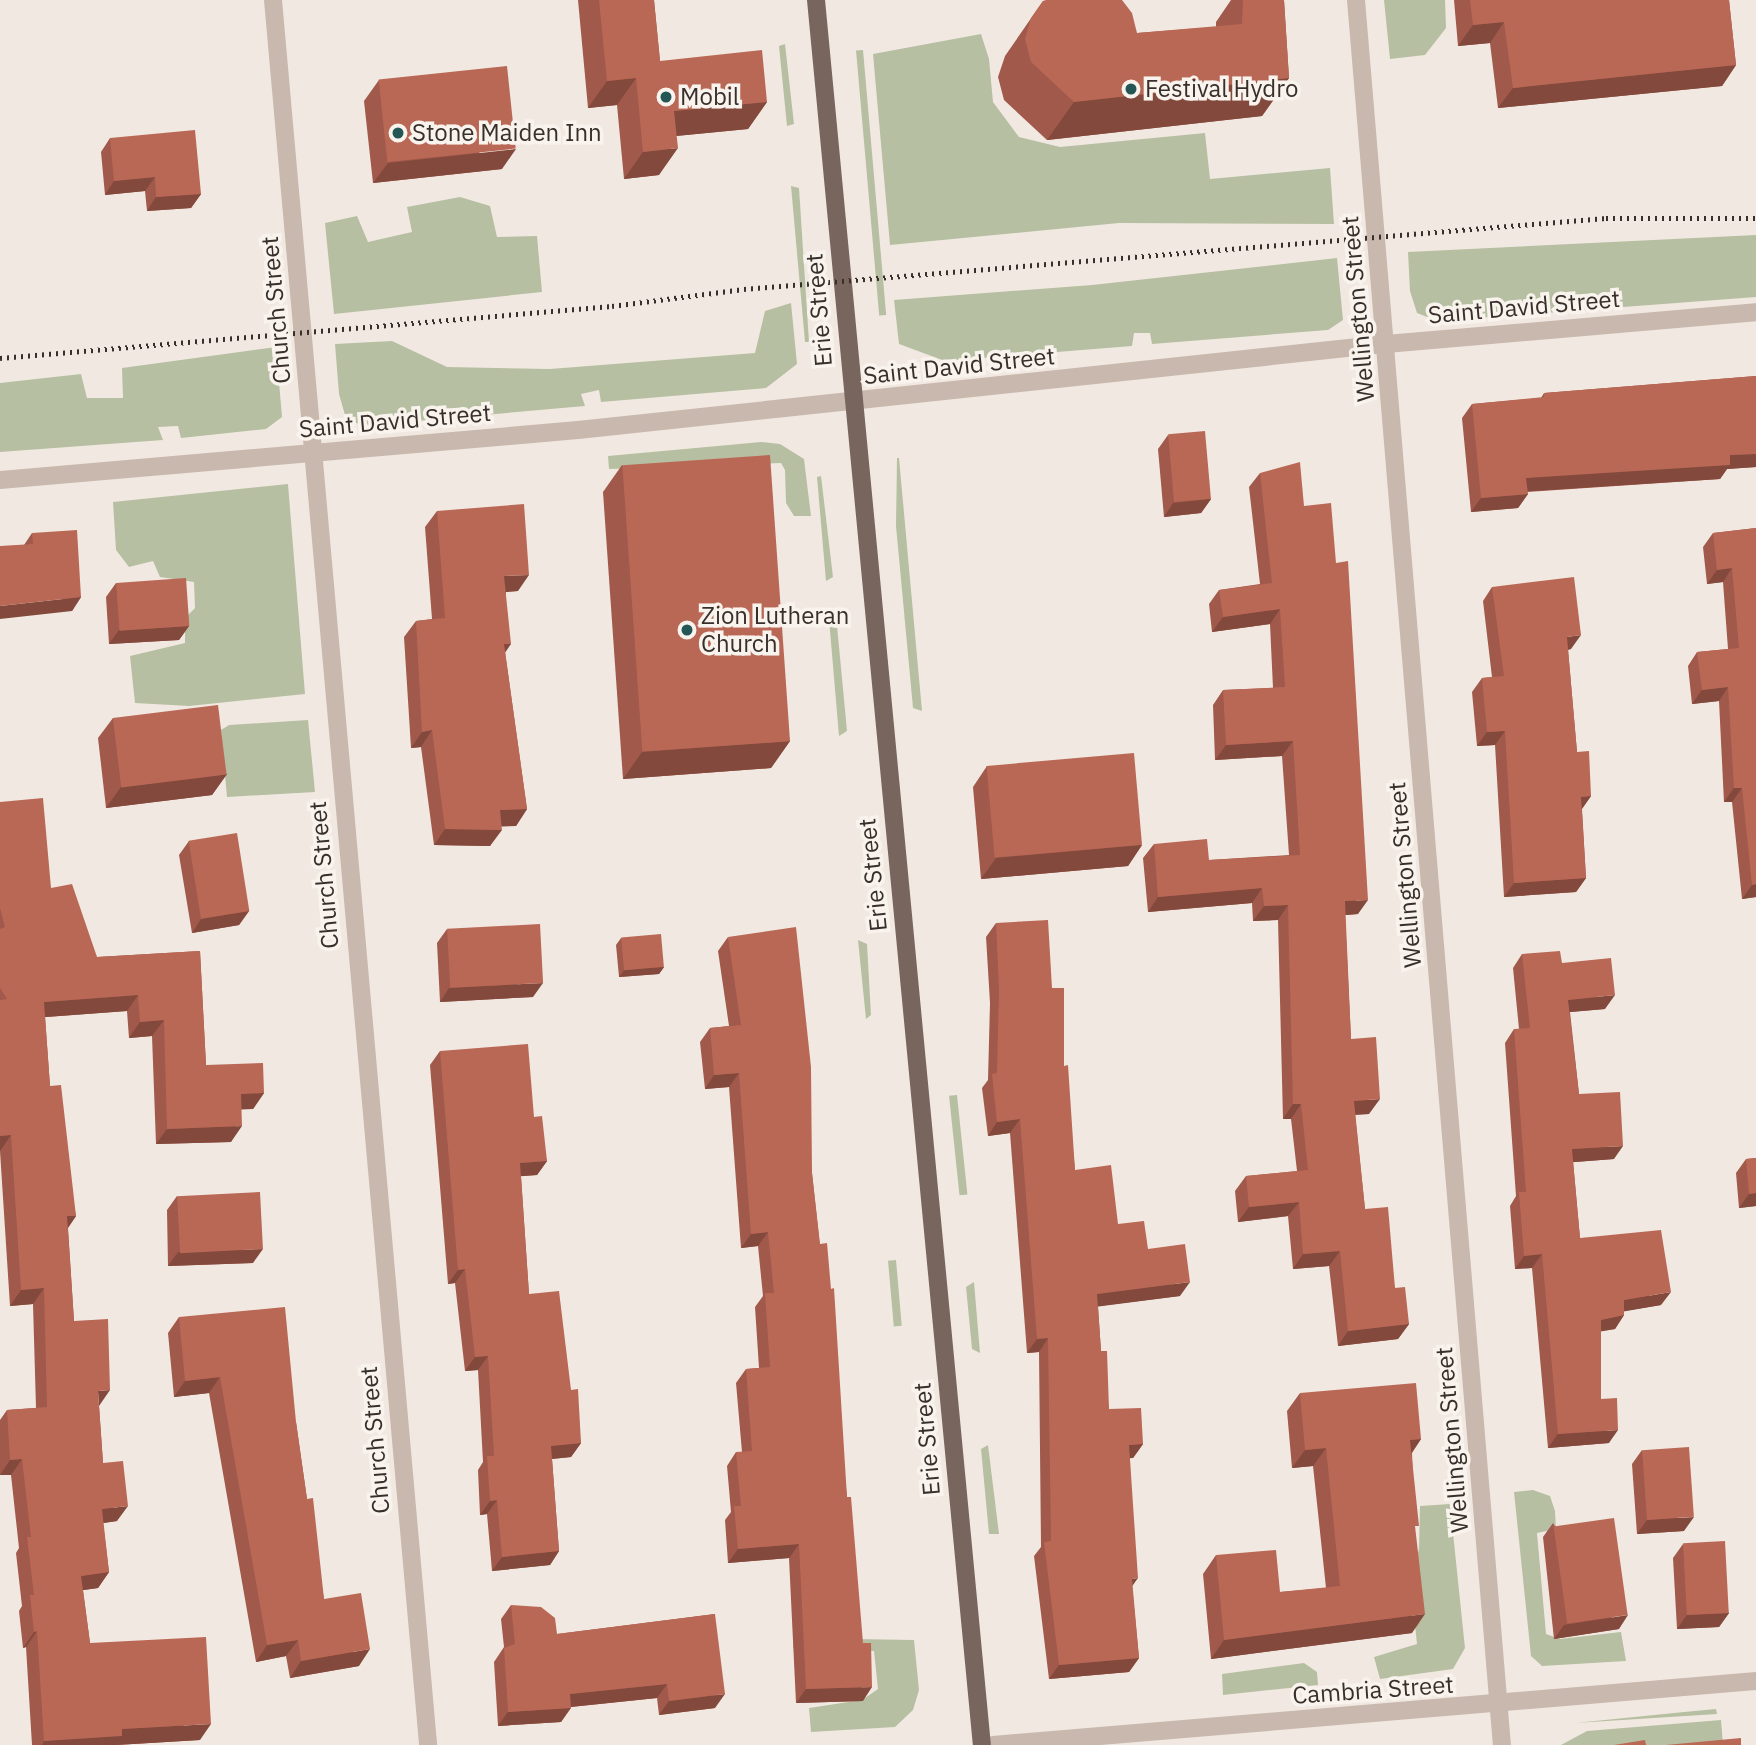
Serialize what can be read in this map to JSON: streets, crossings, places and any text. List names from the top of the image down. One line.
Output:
{"streets":{"main road":["Erie Street"],"street":["Saint David Street","Wellington Street","Church Street","Cambria Street"]},"crossings":[["Saint David Street","Wellington Street"],["Saint David Street","Church Street"],["Saint David Street","Erie Street"],["Wellington Street","Cambria Street"]],"places":["Festival Hydro","Mobil","Stone Maiden Inn","Zion Lutheran Church"]}
